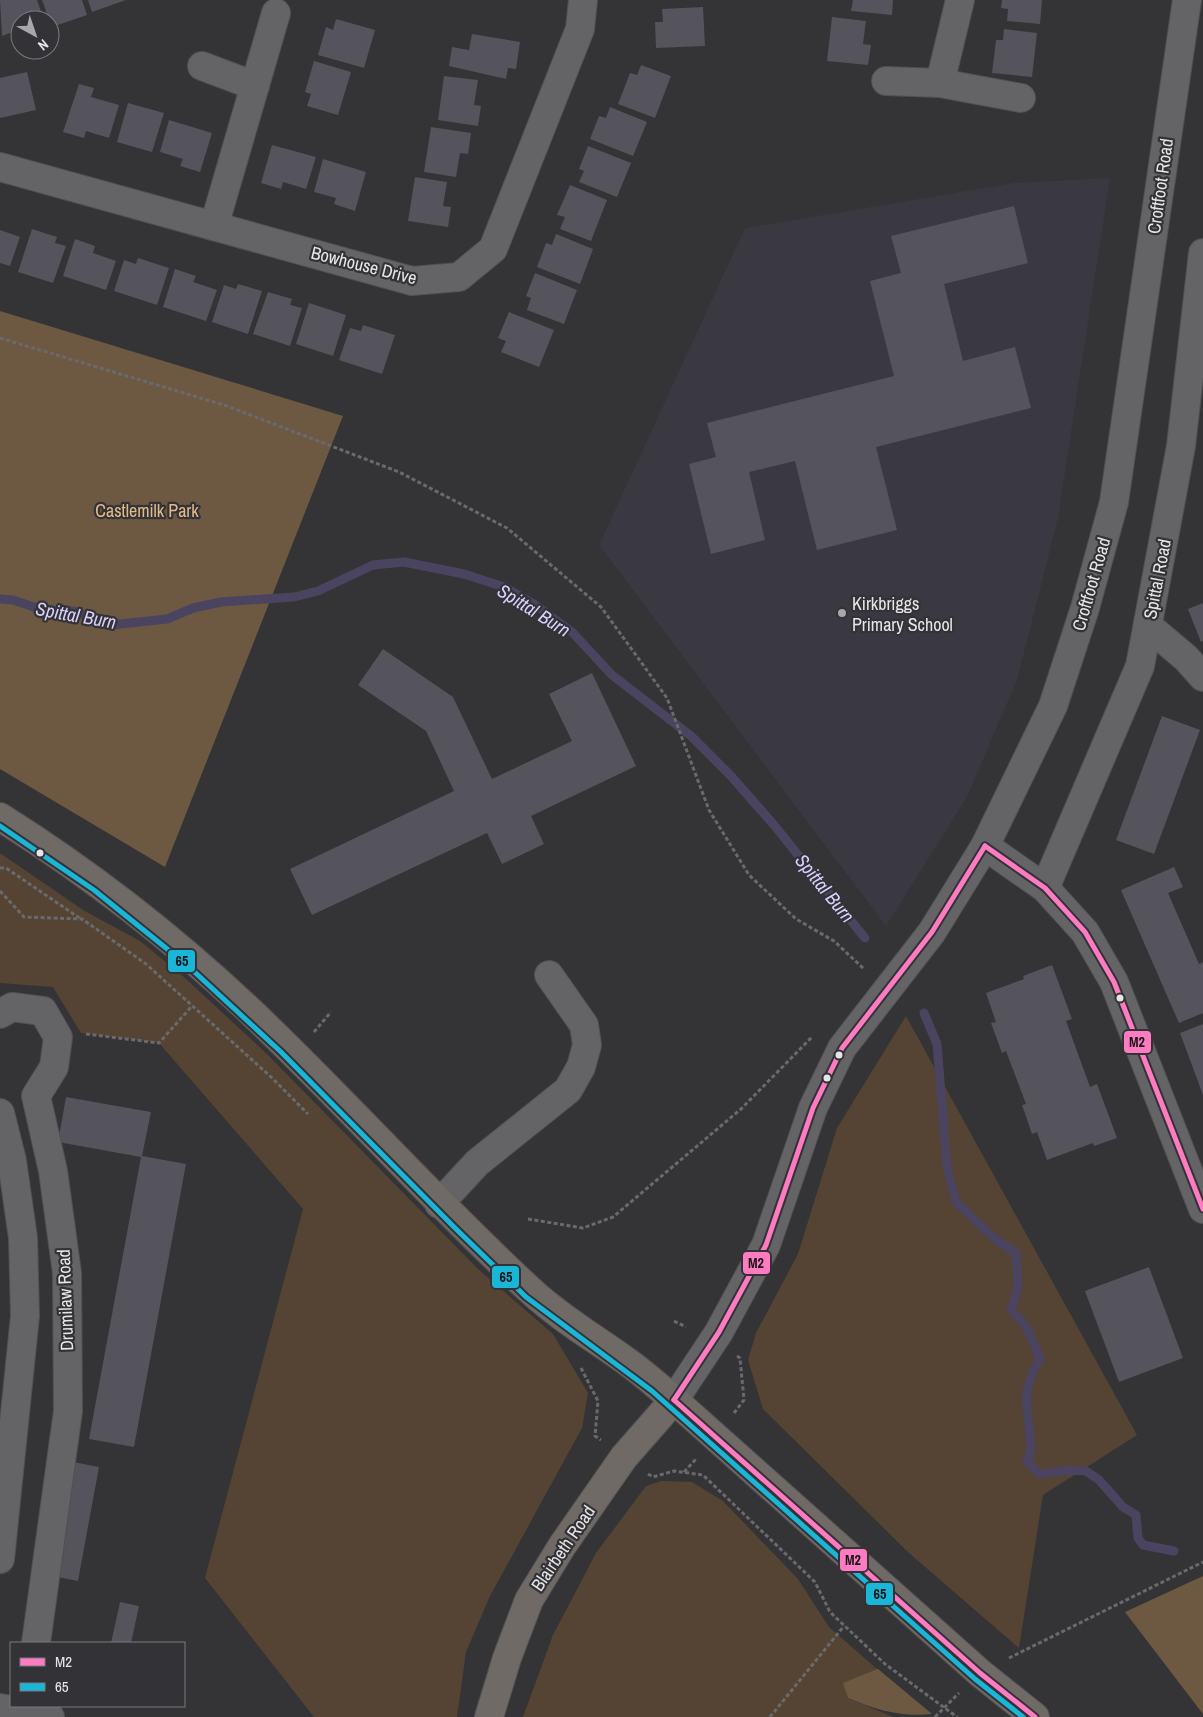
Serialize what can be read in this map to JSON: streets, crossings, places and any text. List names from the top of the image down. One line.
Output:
{"streets":{"main road":["Blairbeth Road"],"street":["Croftfoot Road","Bowhouse Drive","Spittal Road","Drumilaw Road"]},"crossings":[["Croftfoot Road","Blairbeth Road"]],"water":["Spittal Burn"],"parks":["Castlemilk Park"],"places":["Kirkbriggs Primary School"],"lines":["transit line 65","transit line M2"],"legend":["M2","65"],"north":"bottom right"}
